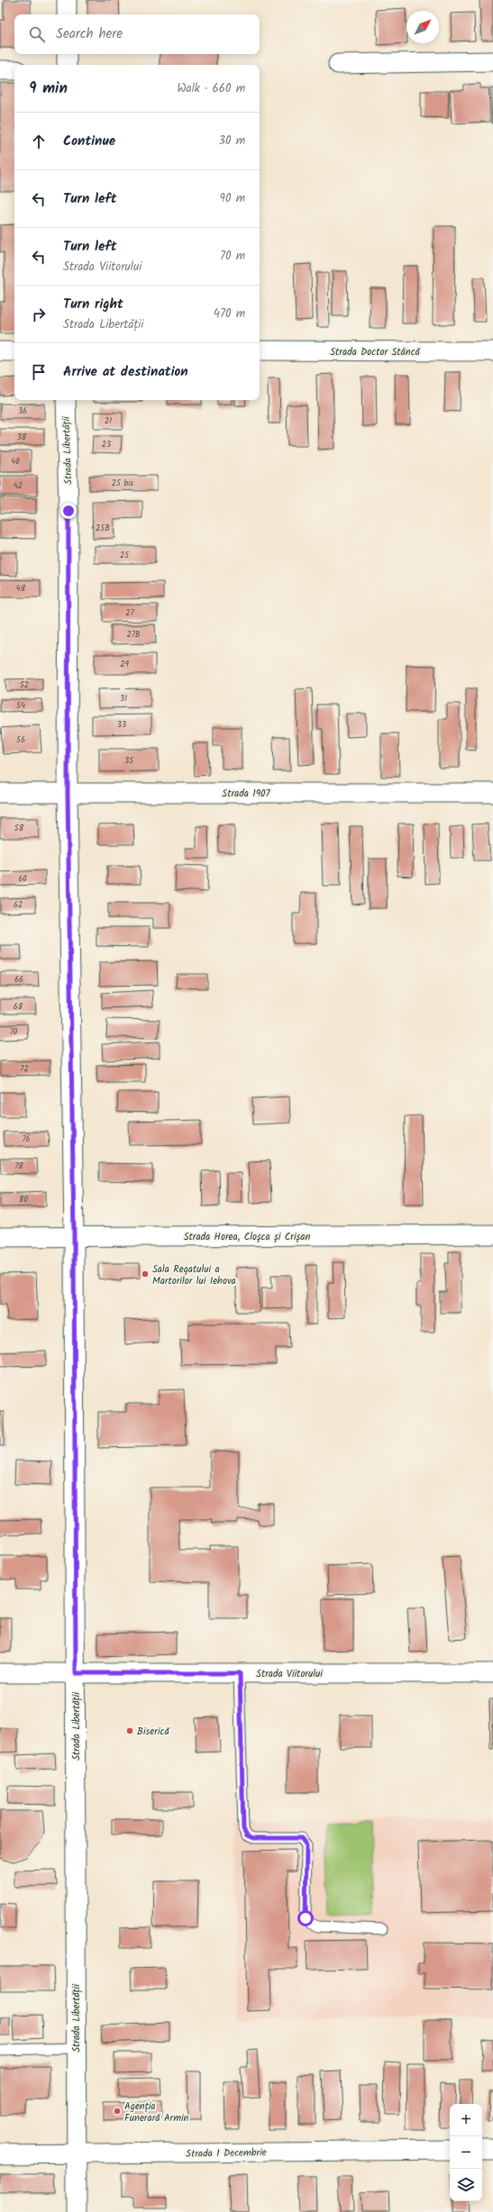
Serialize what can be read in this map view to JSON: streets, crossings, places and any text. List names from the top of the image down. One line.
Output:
{"streets":{"street":["Strada Doctor Stâncă","Strada Libertății","Strada 1907","Strada Horea, Cloşca şi Crişan","Strada Viitorului","Strada 1 Decembrie"]},"crossings":[["Strada Libertății","Strada 1907"],["Strada Libertății","Strada Horea, Cloşca şi Crişan"],["Strada Libertății","Strada Viitorului"],["Strada Libertății","Strada 1 Decembrie"]],"places":["Sala Regatului a Martorilor lui Iehova","Biserică","Agenția Funerară Armin"],"house_numbers":["36","21","38","23","40","25 bis","42","25B","25","48","27","27B","29","52","31","54","33","56","35","58","60","62","66","68","70","72","76","78","80"],"north":"top right","page":{"search":"Search here","heading":["9 min","Walk · 660 m"],"list":[["Continue","30 m"],["Turn left","90 m"],["Turn left","Strada Viitorului","70 m"],["Turn right","Strada Libertății","470 m"],"Arrive at destination"],"map_buttons":["+","−"]}}
